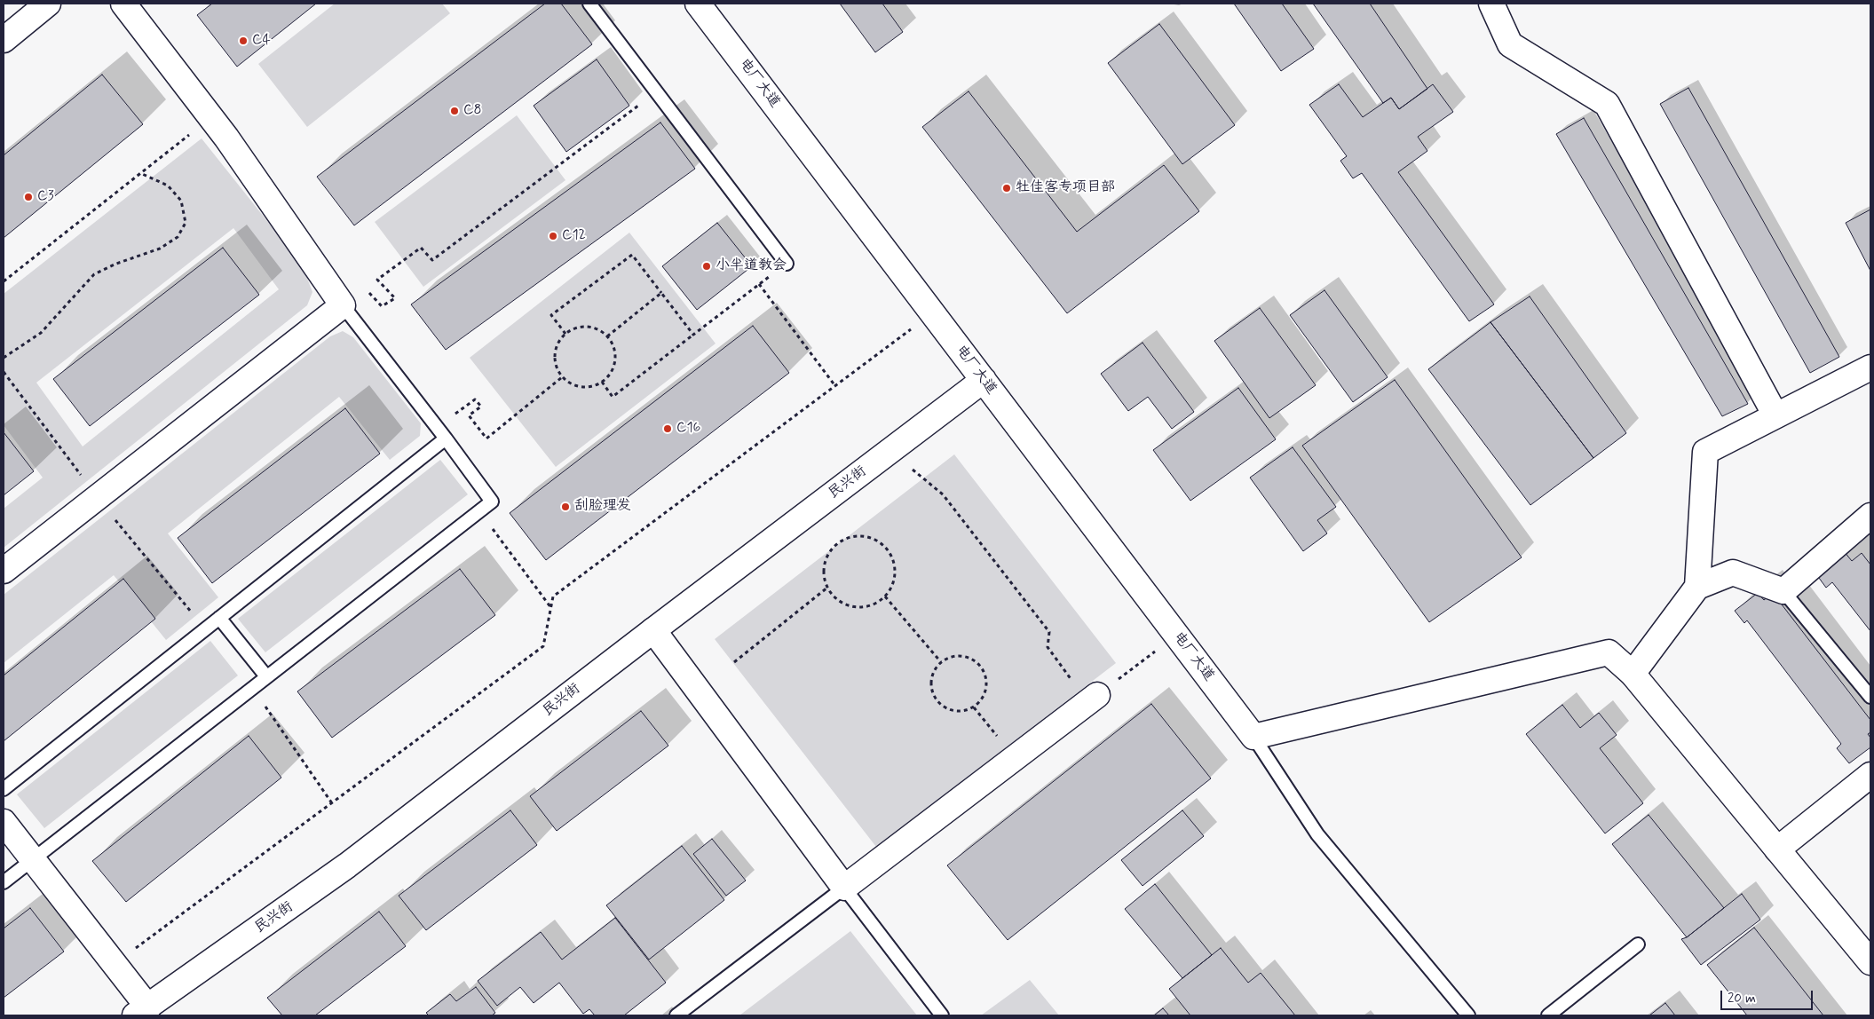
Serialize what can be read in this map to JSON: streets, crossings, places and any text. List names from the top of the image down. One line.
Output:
{"streets":{"street":["电厂大道","民兴街"]},"crossings":[["电厂大道","民兴街"]],"places":["C4","C8","牡佳客专项目部","C3","C12","小半道教会","C16","刮脸理发"],"scale_bar":"20 m"}
